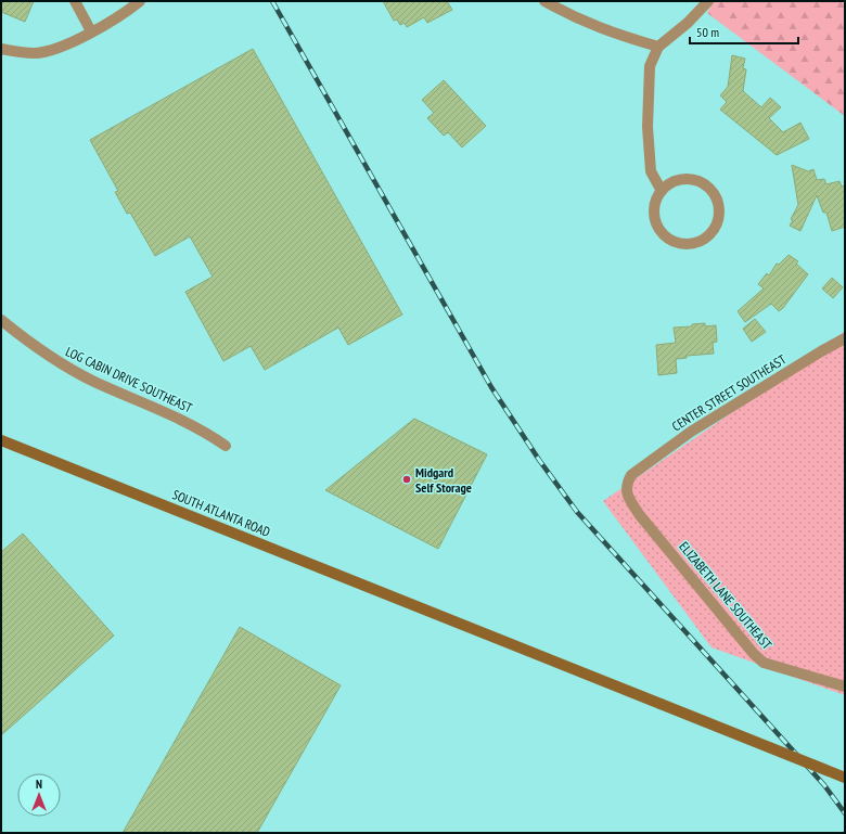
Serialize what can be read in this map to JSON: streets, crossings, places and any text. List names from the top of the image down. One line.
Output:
{"streets":{"main road":["SOUTH ATLANTA ROAD"],"street":["LOG CABIN DRIVE SOUTHEAST","CENTER STREET SOUTHEAST","ELIZABETH LANE SOUTHEAST"]},"crossings":[["CENTER STREET SOUTHEAST","ELIZABETH LANE SOUTHEAST"]],"places":["Midgard Self Storage"],"scale_bar":"50 m","north":"top"}
